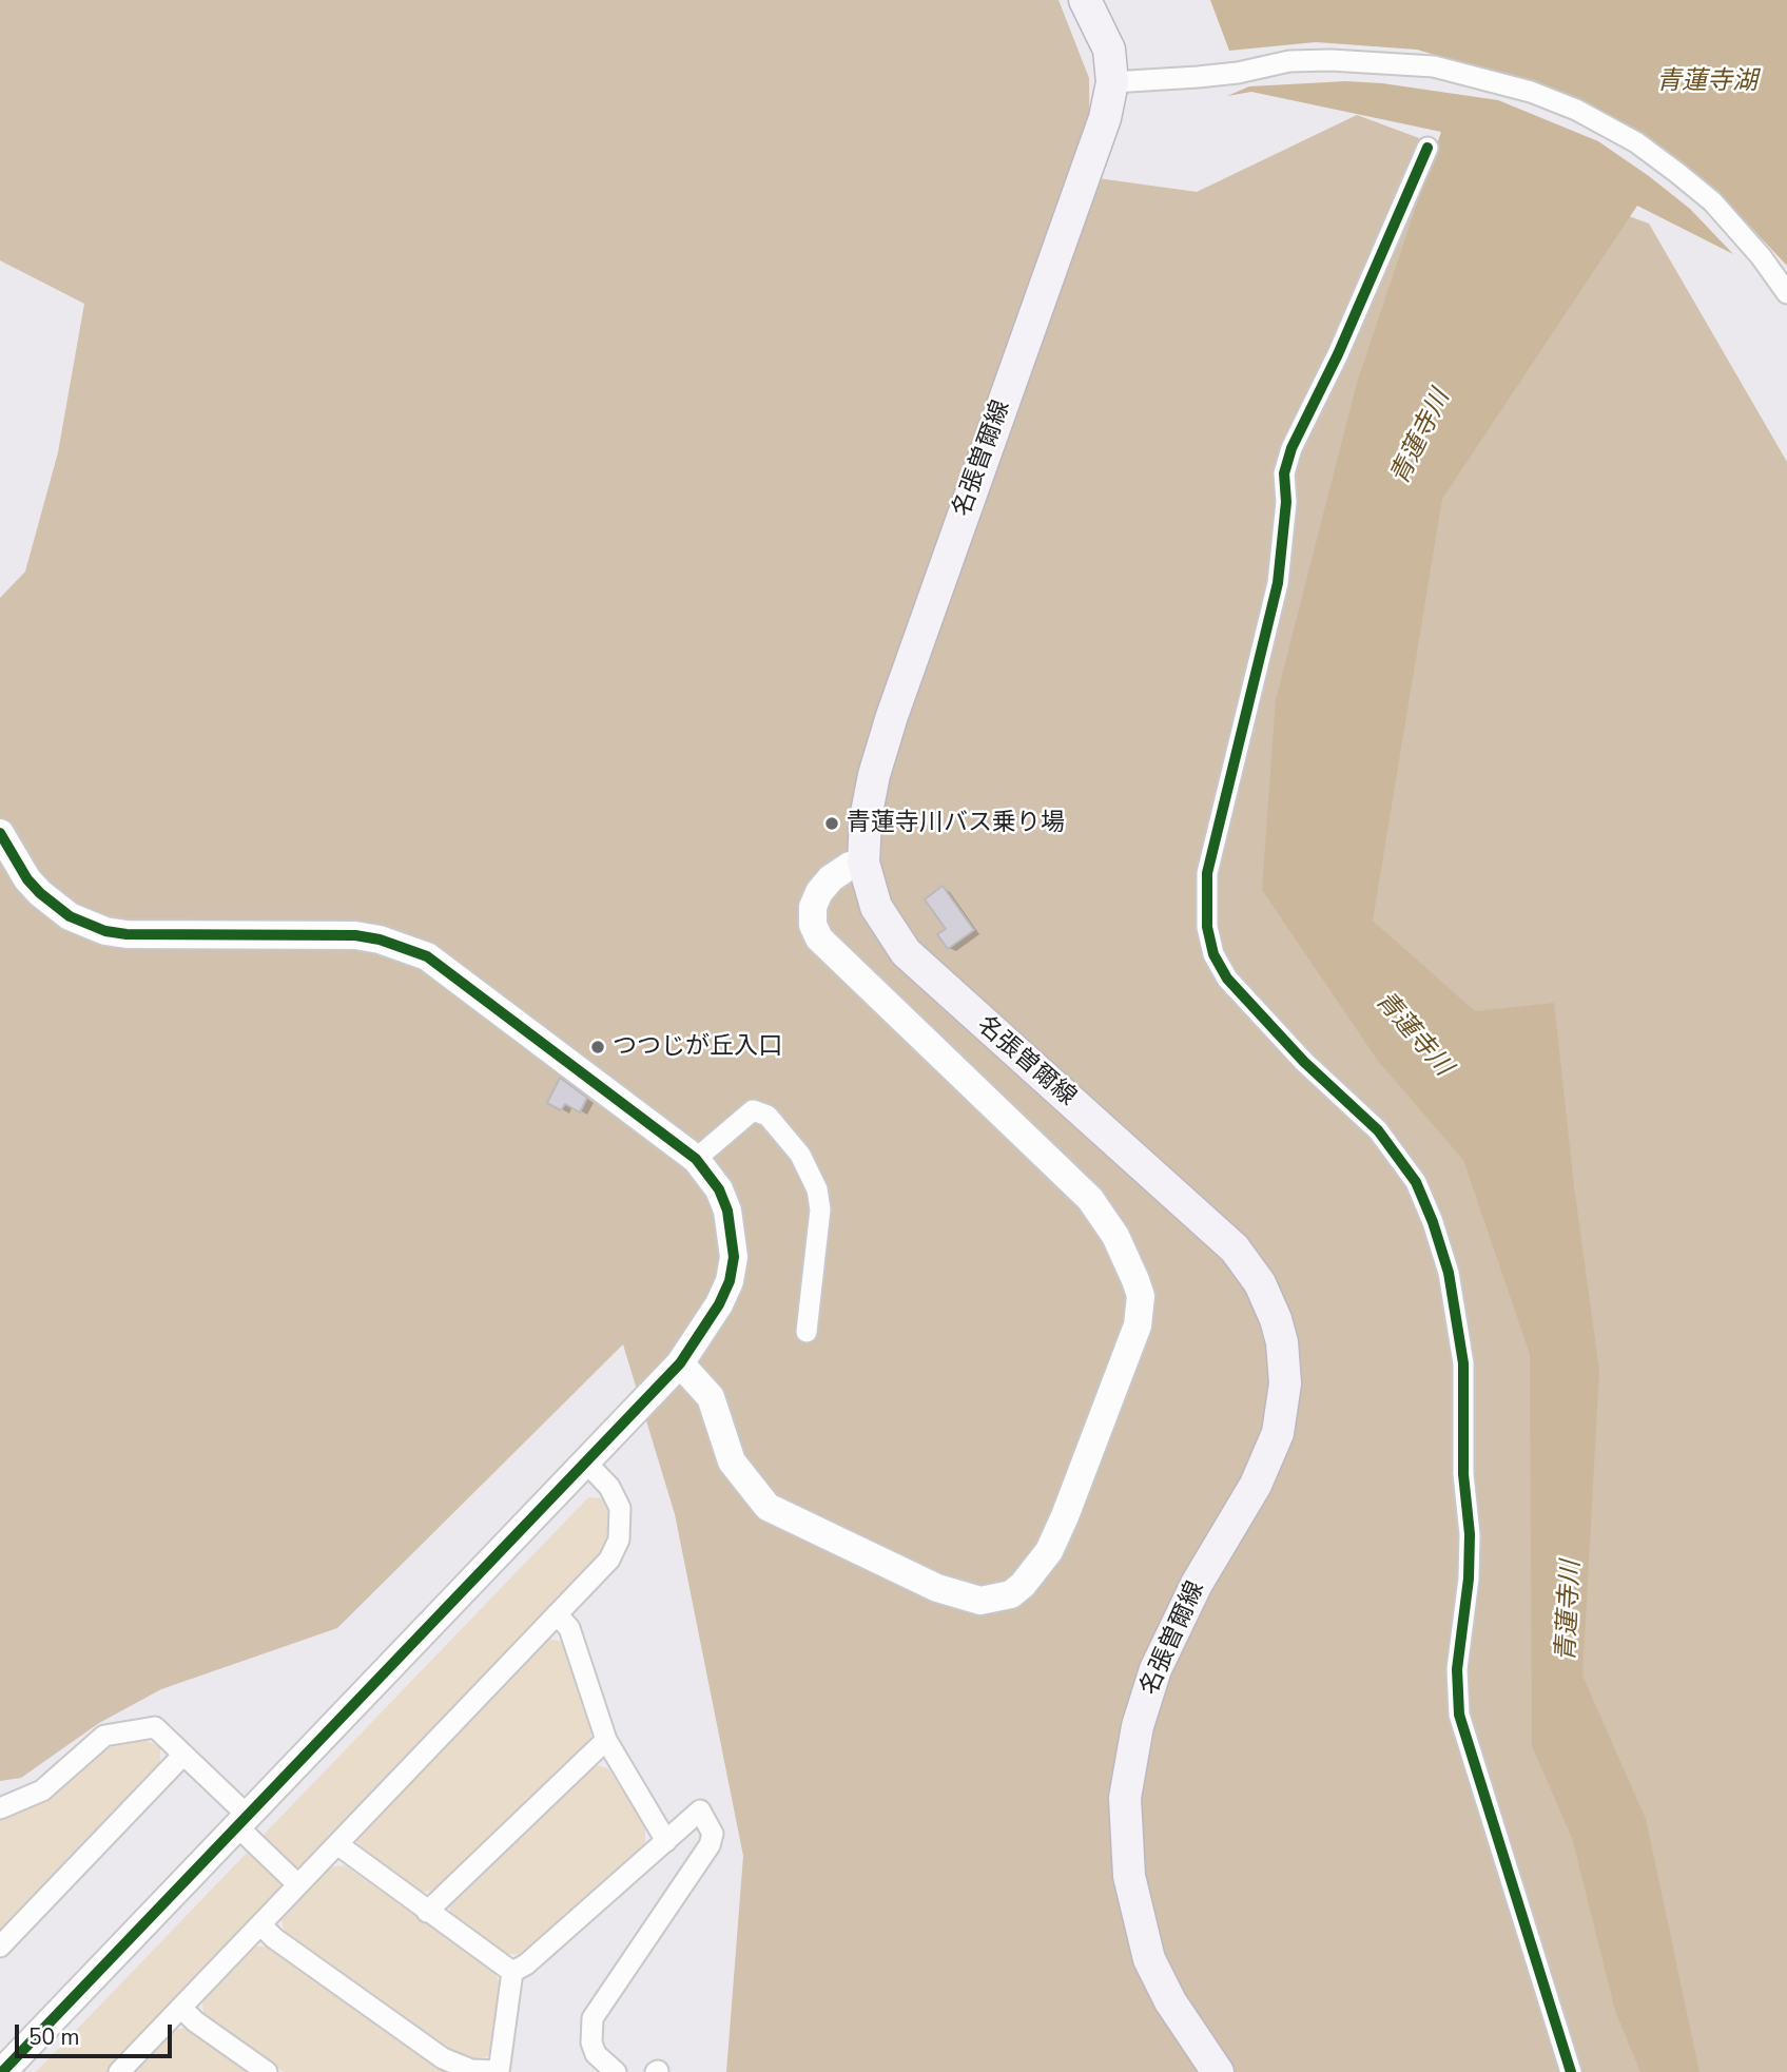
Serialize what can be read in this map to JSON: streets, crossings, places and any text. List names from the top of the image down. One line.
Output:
{"streets":{"main road":["名張曽爾線"]},"water":["青蓮寺湖","青蓮寺川"],"places":["青蓮寺川バス乗り場","つつじが丘入口"],"scale_bar":"50 m"}
